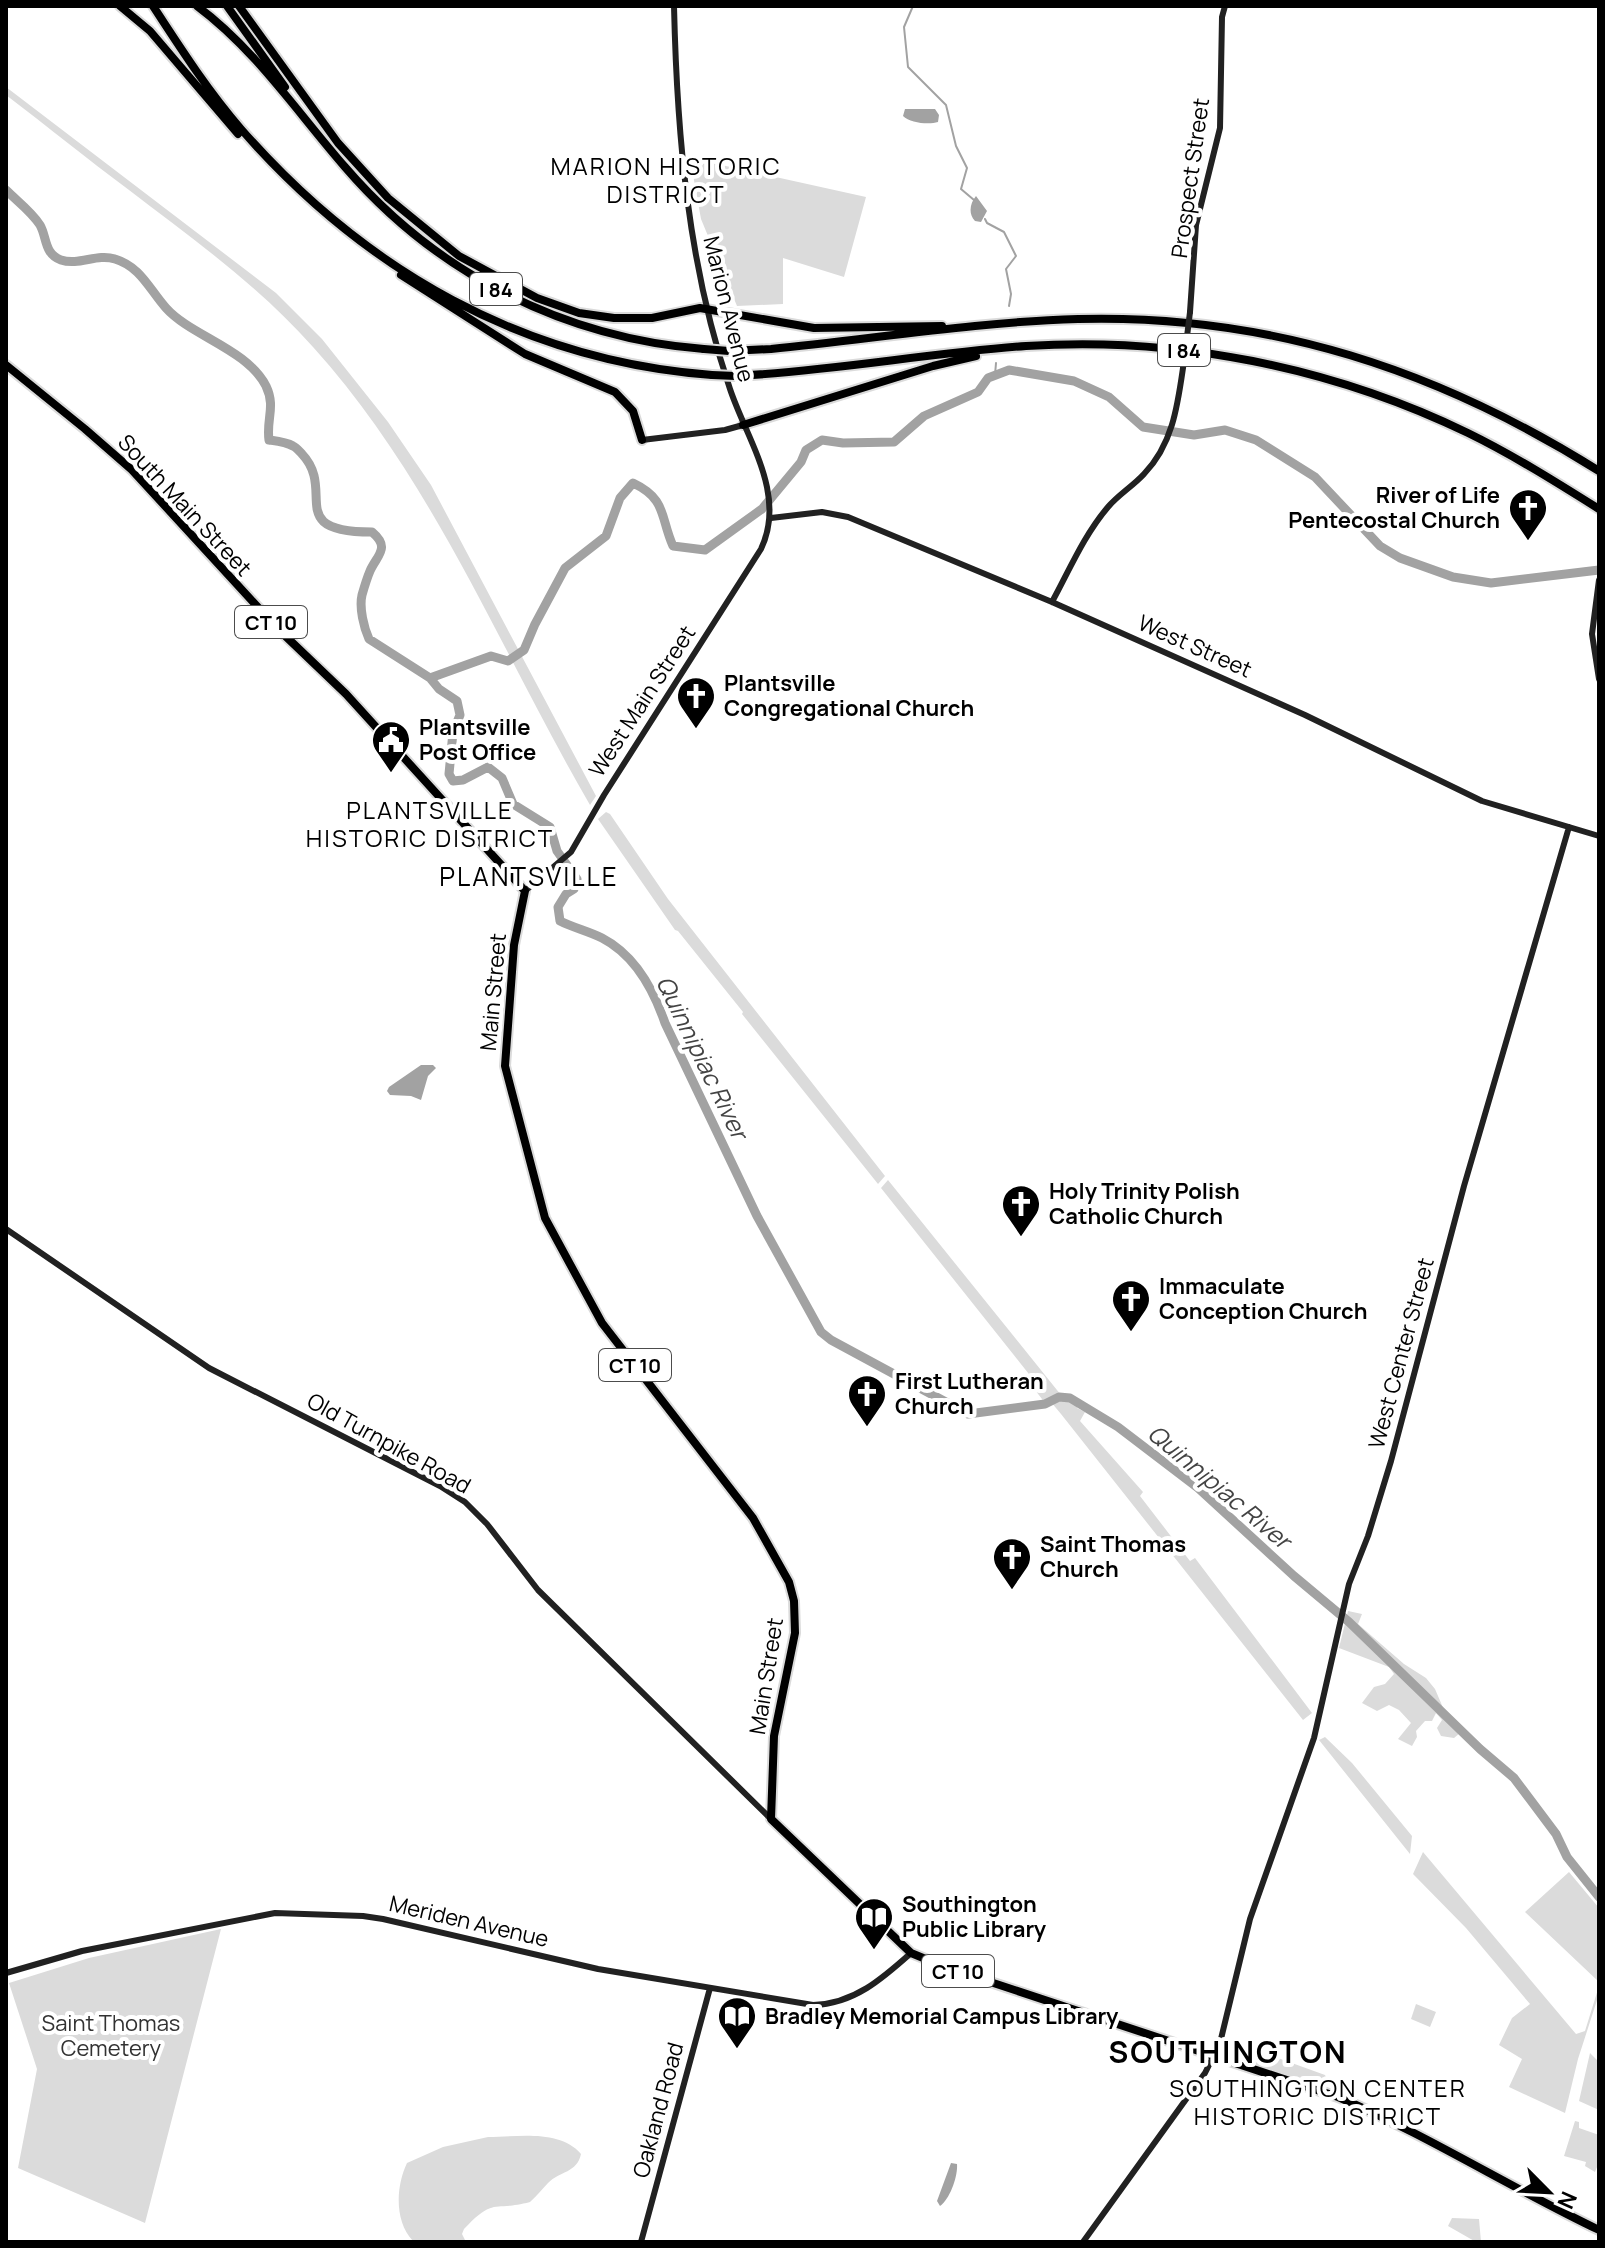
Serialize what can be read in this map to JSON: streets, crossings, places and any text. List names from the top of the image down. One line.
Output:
{"streets":{"highway":["I 84","South Main Street","CT 10","Main Street"],"main road":["Prospect Street","Marion Avenue","West Street","West Main Street","West Center Street","Old Turnpike Road","Meriden Avenue","Oakland Road"]},"crossings":[["Prospect Street","West Street"],["Marion Avenue","West Street"],["Marion Avenue","West Main Street"],["South Main Street","West Main Street"],["South Main Street","Main Street"],["CT 10","Main Street"],["CT 10","West Center Street"],["CT 10","Old Turnpike Road"],["CT 10","Meriden Avenue"],["West Street","West Main Street"],["West Street","West Center Street"],["West Main Street","Main Street"],["Main Street","Old Turnpike Road"],["Meriden Avenue","Oakland Road"]],"districts":["MARION HISTORIC DISTRICT","PLANTSVILLE HISTORIC DISTRICT","PLANTSVILLE","SOUTHINGTON","SOUTHINGTON CENTER HISTORIC DISTRICT"],"water":["Quinnipiac River"],"parks":["Saint Thomas Cemetery"],"places":{"church":["River of Life Pentecostal Church","Plantsville Congregational Church","Holy Trinity Polish Catholic Church","Immaculate Conception Church","First Lutheran Church","Saint Thomas Church"],"public building":["Plantsville Post Office"],"library":["Southington Public Library","Bradley Memorial Campus Library"]},"north":"bottom right"}
